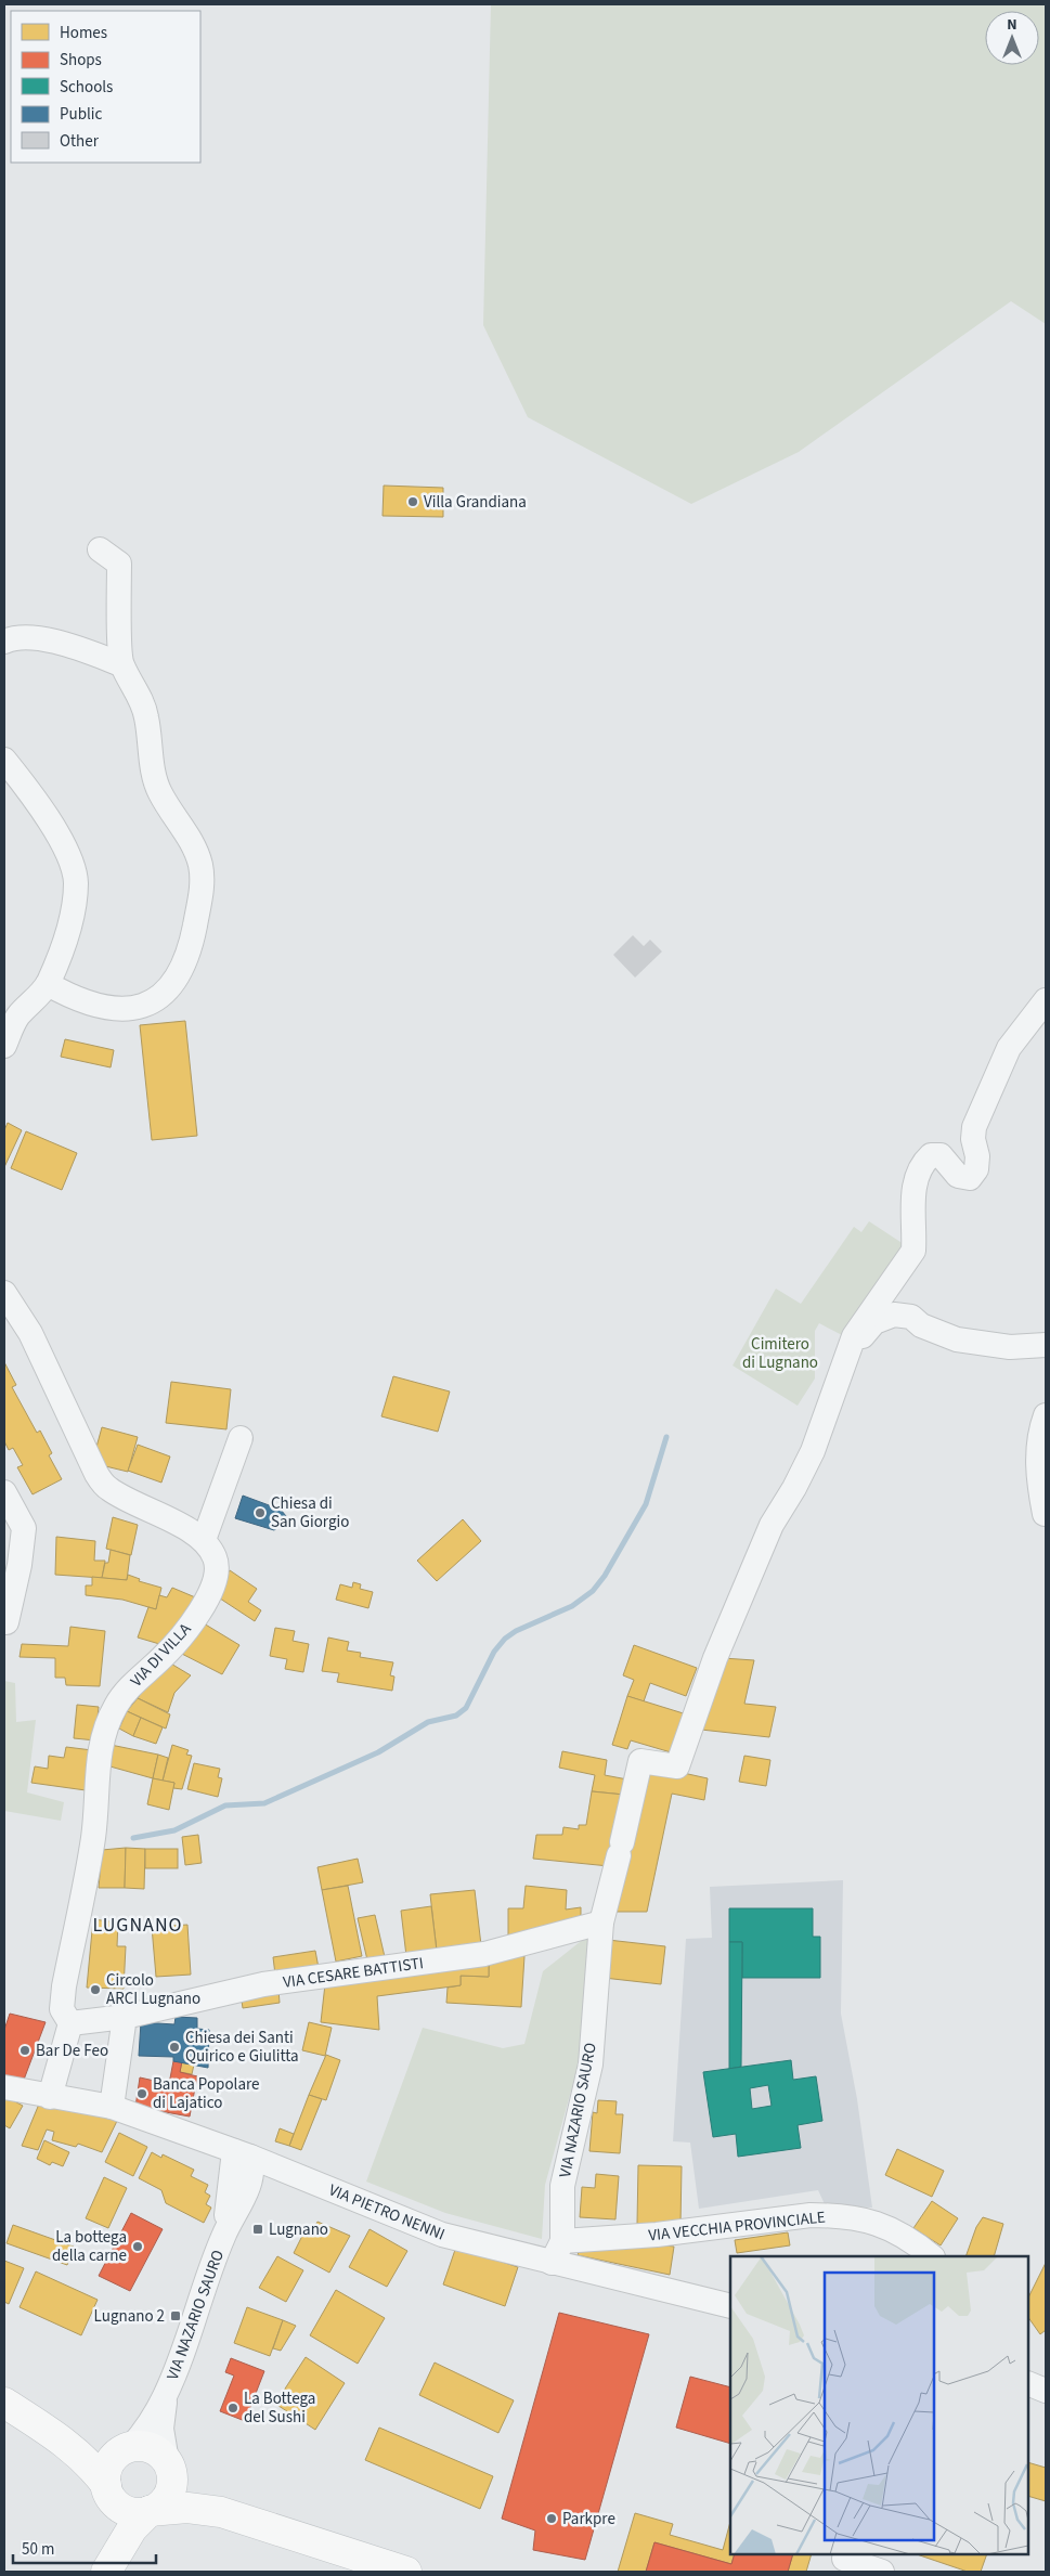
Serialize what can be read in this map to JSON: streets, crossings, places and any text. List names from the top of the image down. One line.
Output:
{"streets":{"street":["VIA DI VILLA","VIA CESARE BATTISTI","VIA NAZARIO SAURO","VIA PIETRO NENNI","VIA VECCHIA PROVINCIALE"]},"crossings":[["VIA DI VILLA","VIA CESARE BATTISTI"],["VIA CESARE BATTISTI","VIA NAZARIO SAURO"],["VIA NAZARIO SAURO","VIA PIETRO NENNI"],["VIA NAZARIO SAURO","VIA VECCHIA PROVINCIALE"]],"districts":["LUGNANO"],"parks":["Cimitero di Lugnano"],"places":{"other":["Villa Grandiana","Chiesa di San Giorgio","Circolo ARCI Lugnano","Chiesa dei Santi Quirico e Giulitta","Bar De Feo","Banca Popolare di Lajatico","La bottega della carne","La Bottega del Sushi","Parkpre"],"transit":["Lugnano","Lugnano 2"]},"legend":["Homes","Shops","Schools","Public","Other"],"scale_bar":"50 m","north":"top"}
